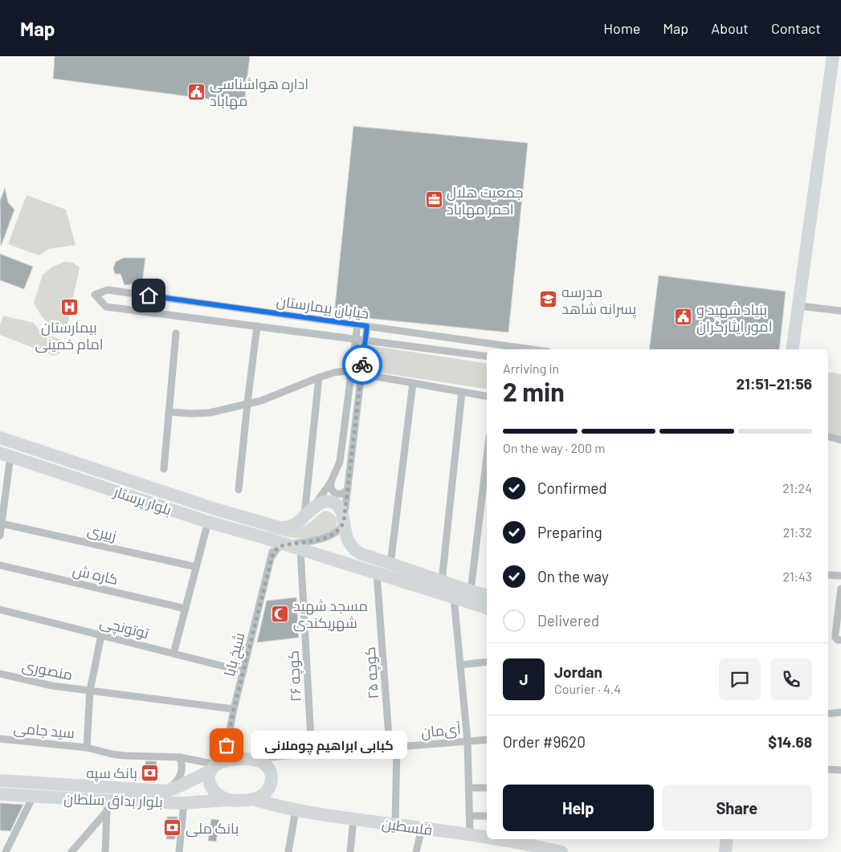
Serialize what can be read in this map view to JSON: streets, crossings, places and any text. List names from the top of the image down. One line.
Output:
{"streets":{"main road":["بلوار پرستار","بلوار بداق سلطان","فلسطین"],"street":["خیابان بیمارستان","زبیری","کاره ش","توتونچی","شیخ بابا","منصوری","کوچه ۲۵","کوچه ۲۶","سید جامی","آی‌مان"]},"crossings":[["بلوار پرستار","کوچه ۲۵"],["بلوار پرستار","کوچه ۲۶"],["توتونچی","شیخ بابا"],["شیخ بابا","منصوری"],["شیخ بابا","سید جامی"],["شیخ بابا","آی‌مان"],["شیخ بابا","بلوار بداق سلطان"],["شیخ بابا","فلسطین"],["کوچه ۲۵","آی‌مان"],["کوچه ۲۵","فلسطین"],["کوچه ۲۶","آی‌مان"],["سید جامی","آی‌مان"],["سید جامی","بلوار بداق سلطان"],["سید جامی","فلسطین"],["آی‌مان","بلوار بداق سلطان"],["آی‌مان","فلسطین"],["بلوار بداق سلطان","فلسطین"]],"places":{"public building":["اداره هواشناسی مهاباد","بنیاد شهید و امور ایثارگران"],"office":["جمعیت هلال احمر مهاباد"],"school or university":["مدرسه پسرانه شاهد"],"hospital":["بیمارستان امام خمینی"],"mosque":["مسجد شهید شهریکندی"],"other":["کبابی ابراهیم چوملانی"],"bank":["بانک سپه","بانک ملی"]},"page":{"header":"Map","nav":["Home","Map","About","Contact"],"heading":["2 min","Arriving in","21:51–21:56"],"panel":["Jordan","Courier · 4.4","Order #9620","$14.68"],"bar":"On the way · 200 m","list":[["Confirmed","21:24"],["Preparing","21:32"],["On the way","21:43"],"Delivered"],"round":"J","bubble":"کبابی ابراهیم چوملانی","buttons":["Help","Share"]}}
